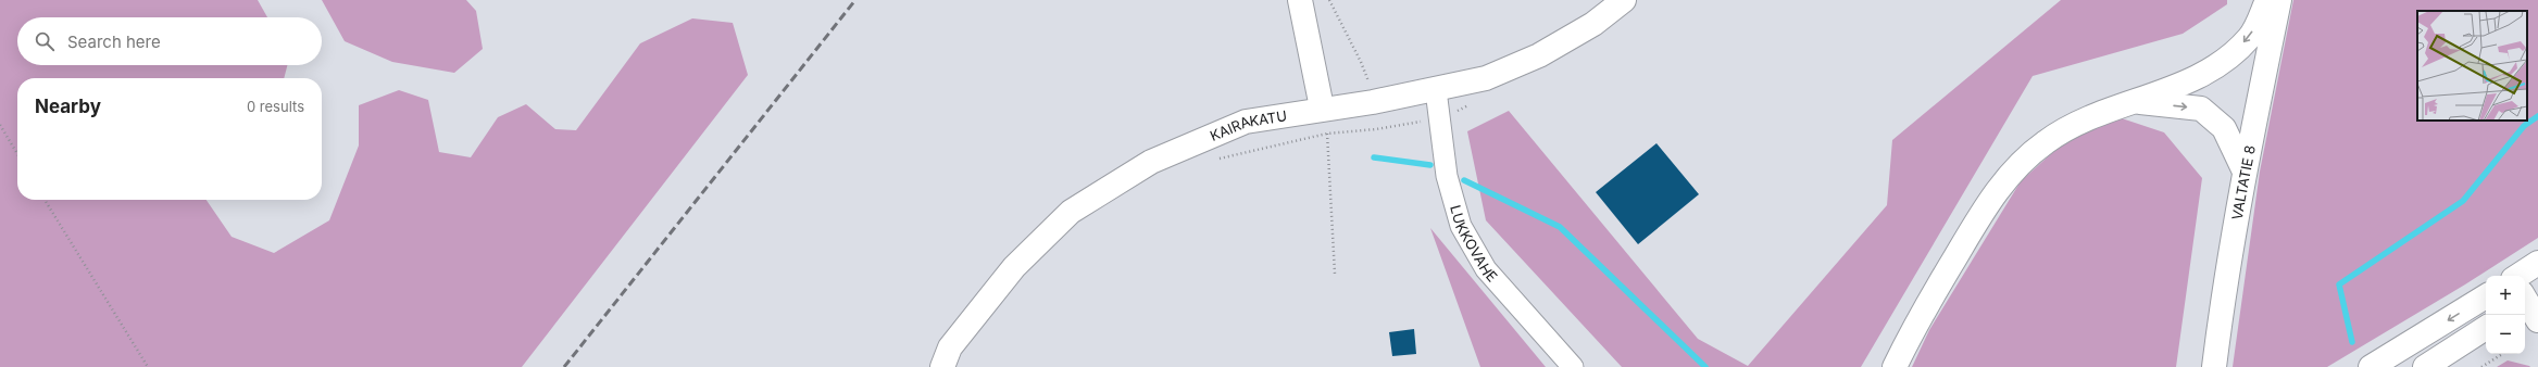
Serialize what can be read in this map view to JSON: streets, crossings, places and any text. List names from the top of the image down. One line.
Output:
{"streets":{"main road":["KAIRAKATU","VALTATIE 8"],"street":["LUKKOVAHE"]},"crossings":[["KAIRAKATU","LUKKOVAHE"]],"page":{"search":"Search here","heading":["Nearby","0 results"],"map_buttons":["+","−"]}}
